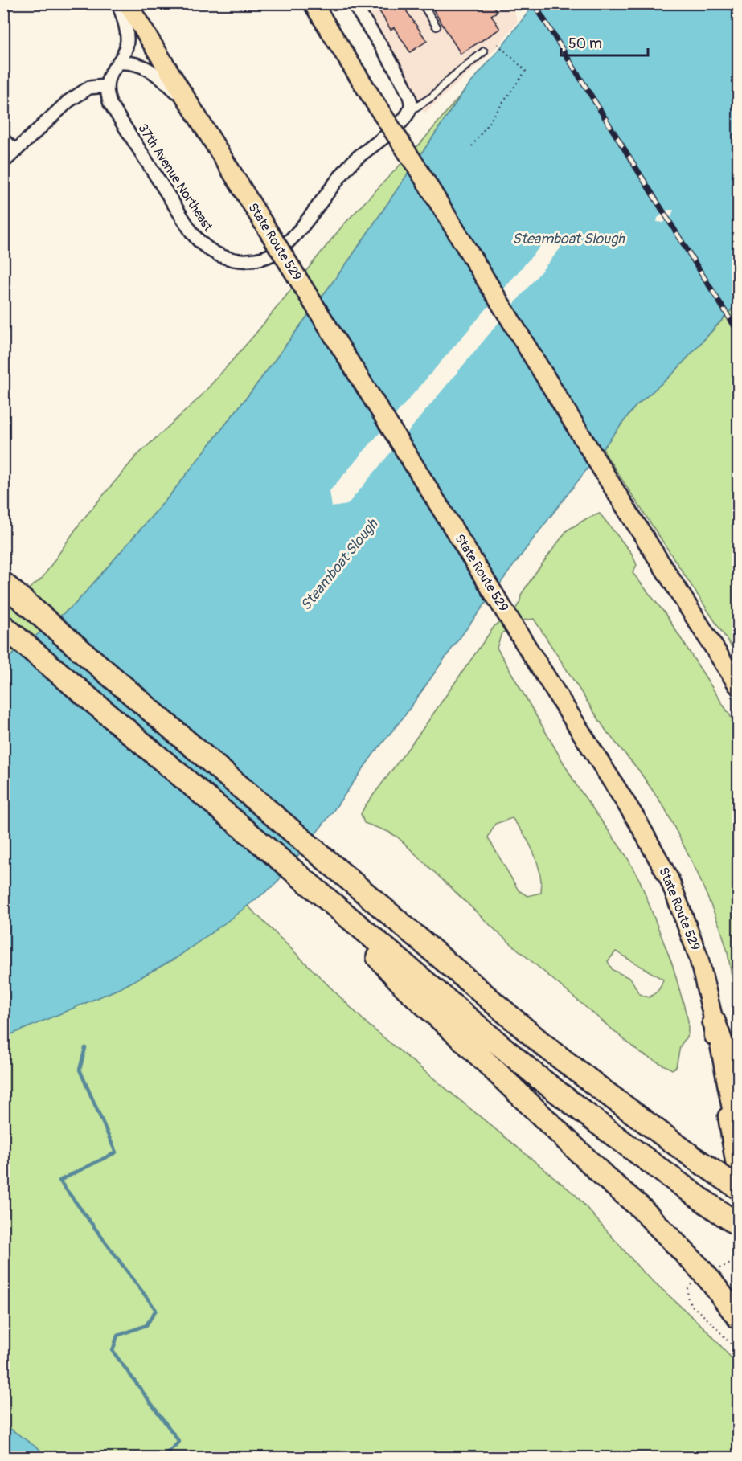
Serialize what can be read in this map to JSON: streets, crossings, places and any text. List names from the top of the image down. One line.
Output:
{"streets":{"main road":["State Route 529"],"street":["37th Avenue Northeast"]},"water":["Steamboat Slough"],"scale_bar":"50 m"}
